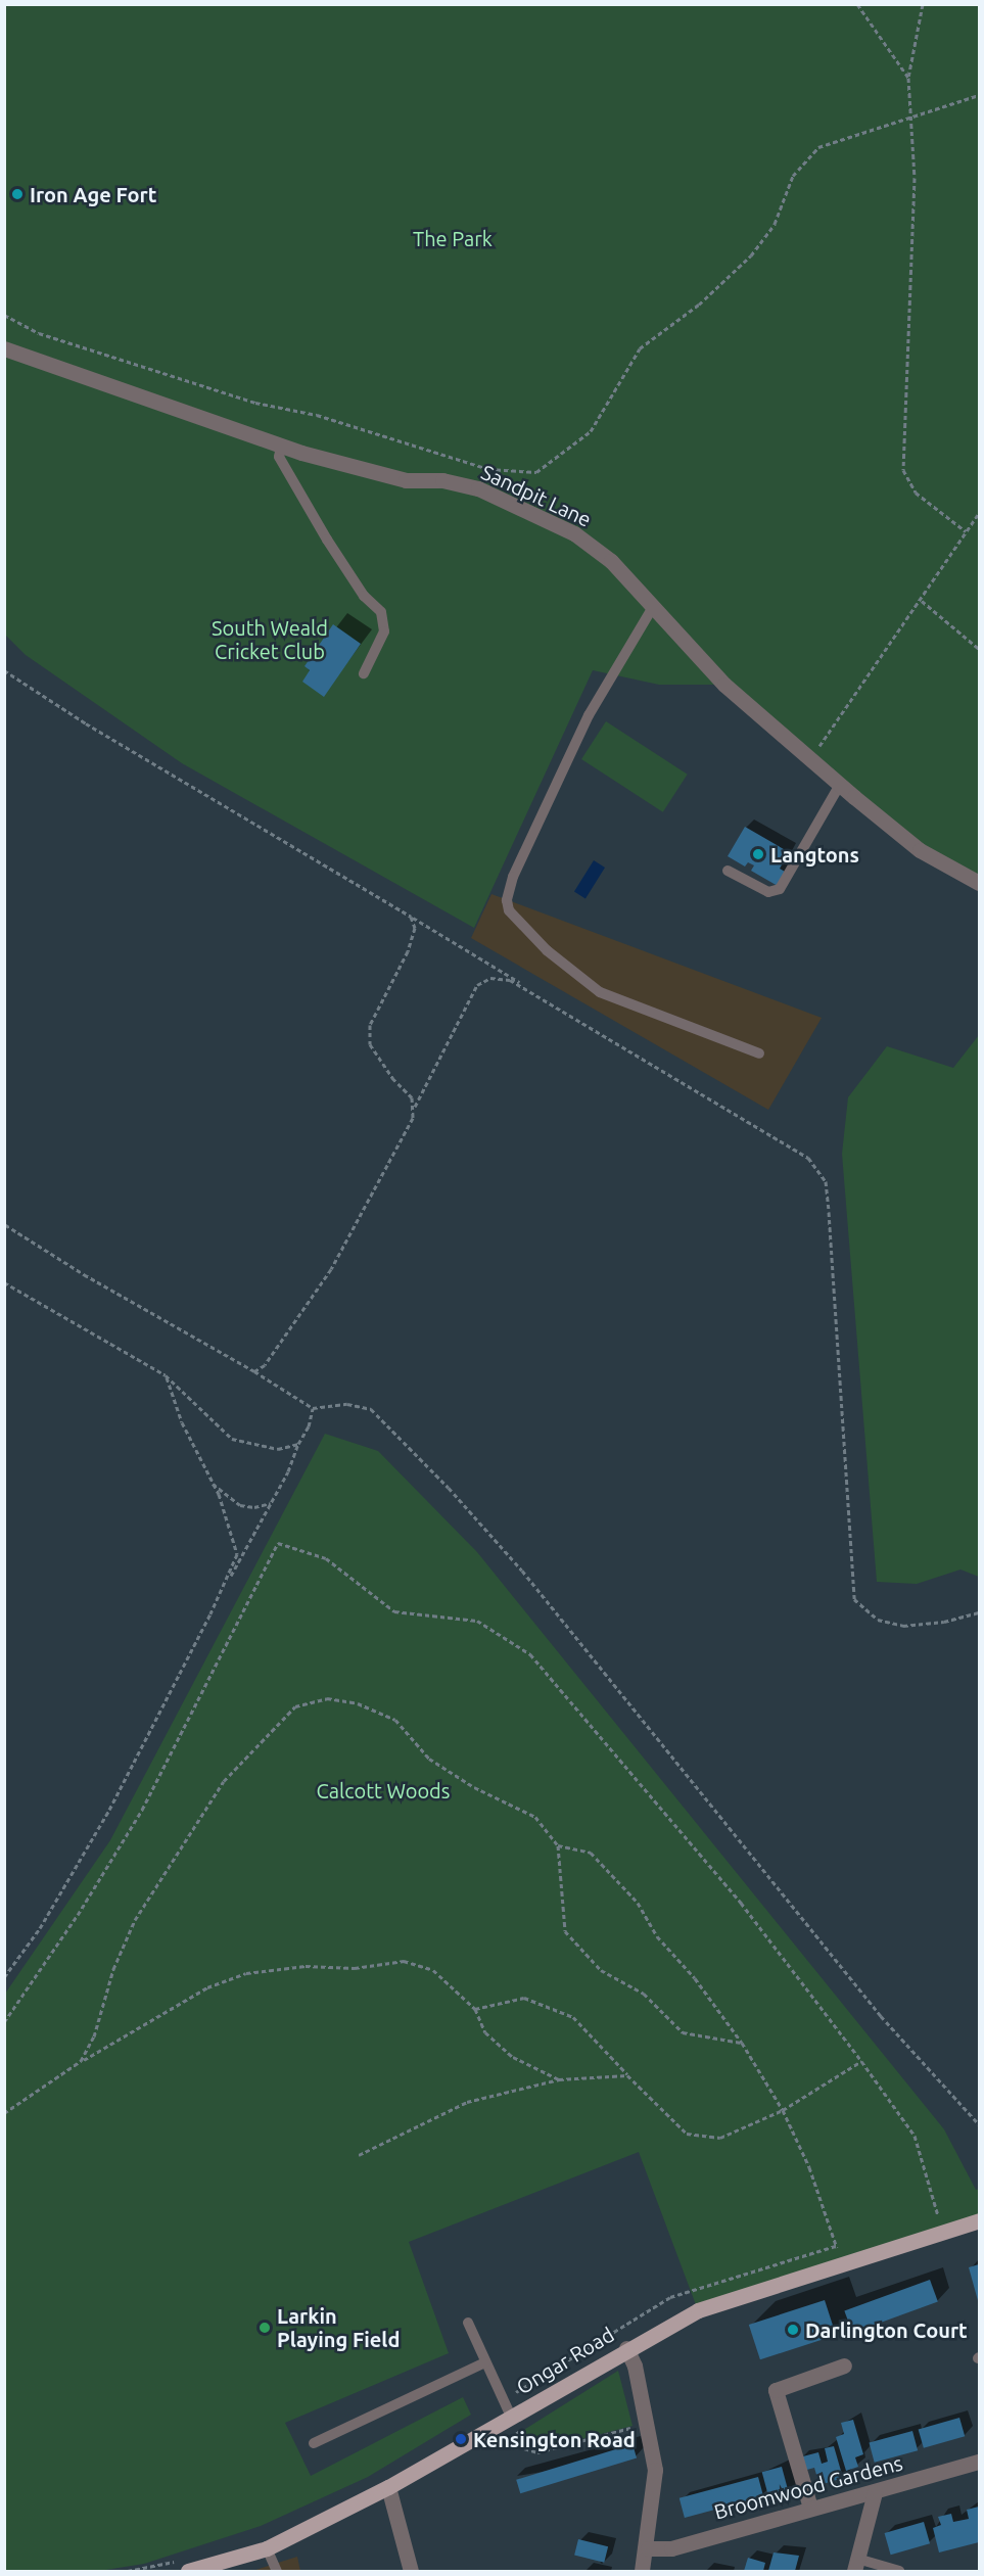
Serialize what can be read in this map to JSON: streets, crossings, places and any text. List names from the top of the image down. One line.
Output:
{"streets":{"main road":["Ongar Road"],"street":["Sandpit Lane","Broomwood Gardens"]},"parks":["The Park","South Weald Cricket Club","Calcott Woods"],"places":["Iron Age Fort","Langtons","Larkin Playing Field","Darlington Court","Kensington Road"]}
